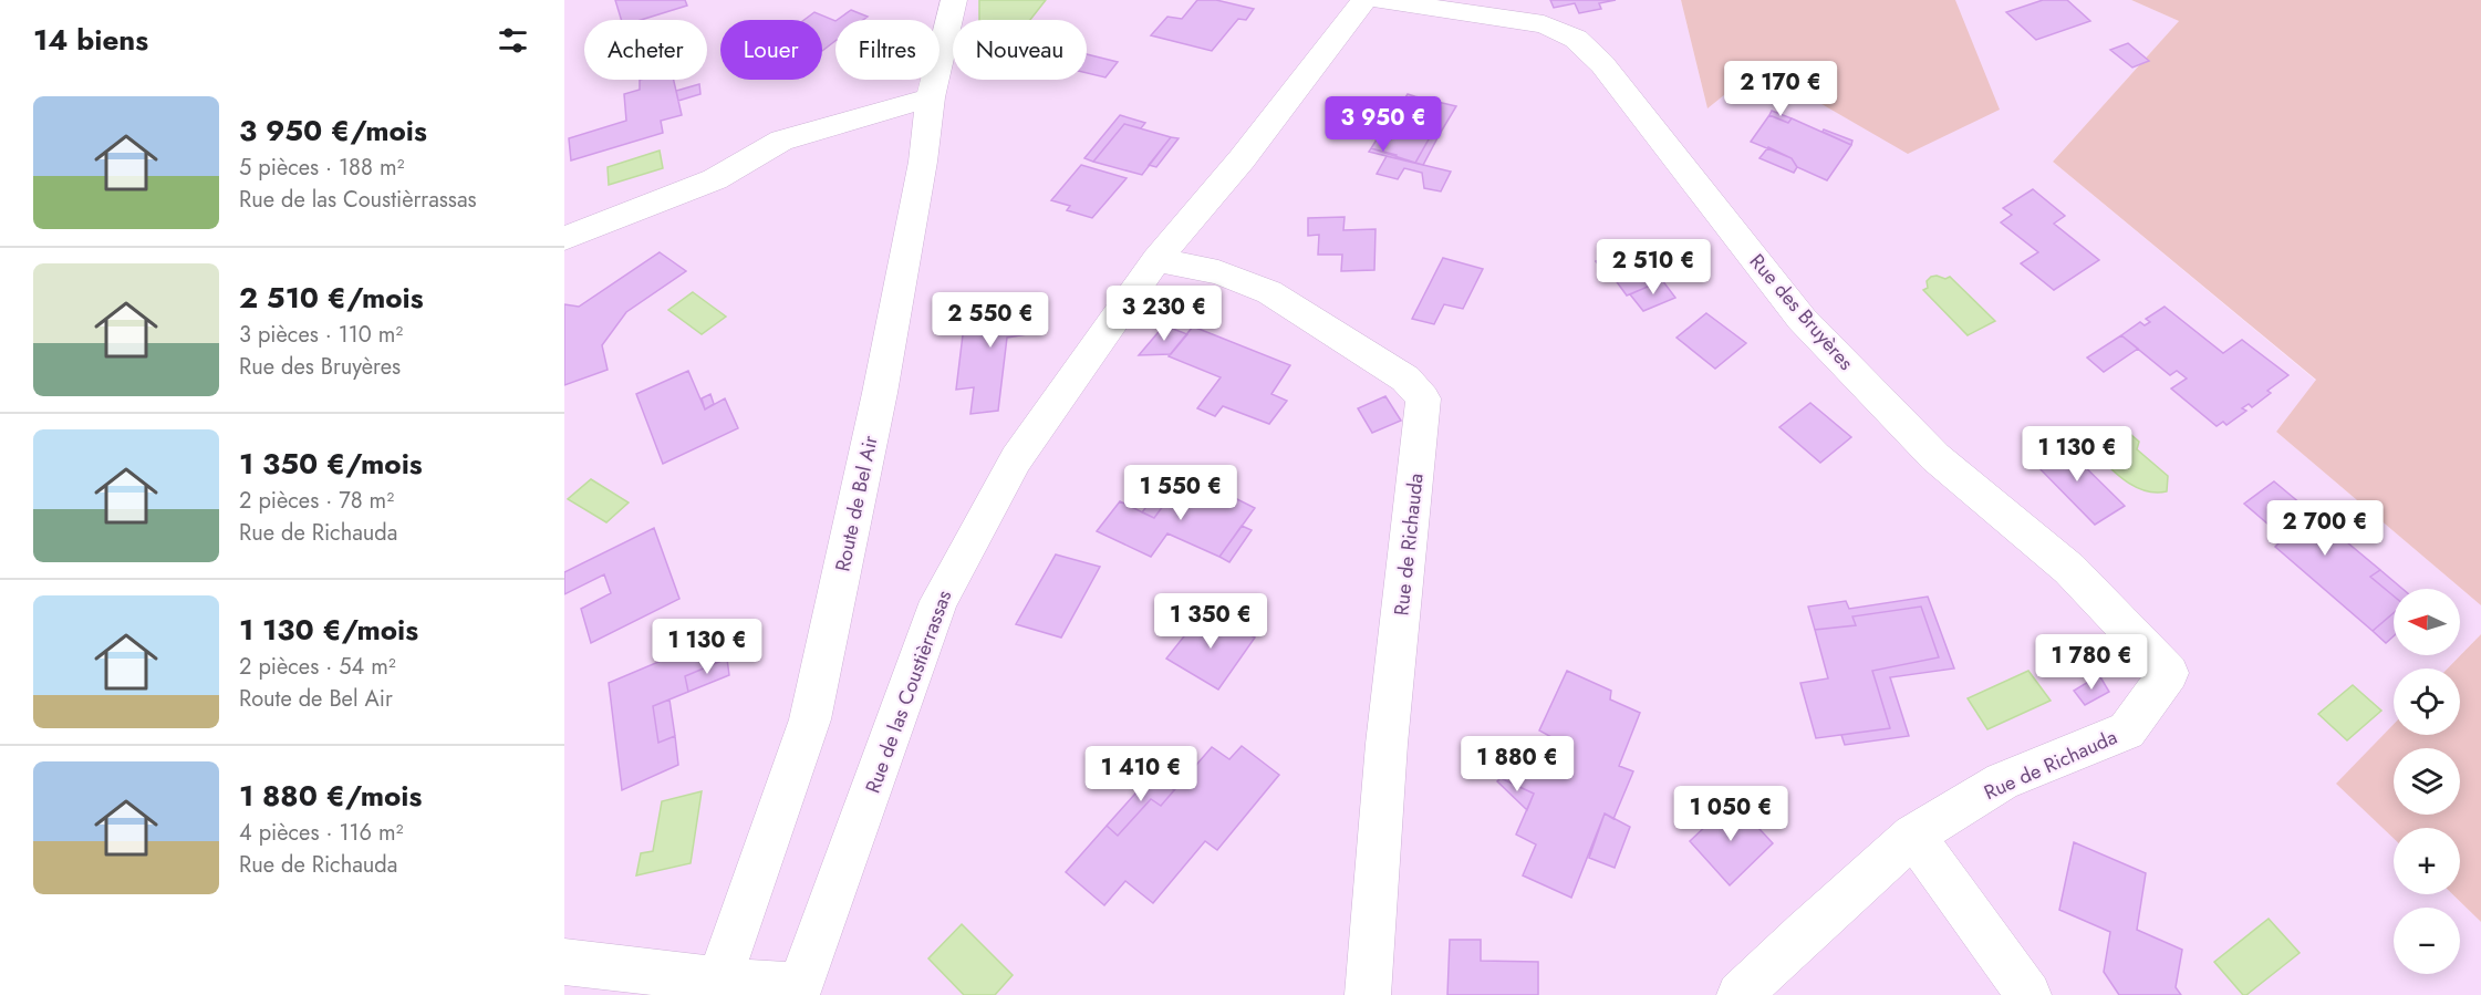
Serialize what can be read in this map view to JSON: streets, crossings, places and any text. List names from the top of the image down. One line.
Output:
{"streets":{"street":["Rue des Bruyères","Route de Bel Air","Rue de Richauda","Rue de las Coustièrrassas"]},"crossings":[["Rue des Bruyères","Rue de Richauda"],["Route de Bel Air","Rue de las Coustièrrassas"],["Rue de Richauda","Rue de las Coustièrrassas"]],"north":"left","page":{"heading":"14 biens","chip":["Acheter","Louer","Filtres","Nouveau"],"price":["2 170 €","3 950 €","2 510 €","3 230 €","2 550 €","1 130 €","1 550 €","2 700 €","1 350 €","1 130 €","1 780 €","1 880 €","1 410 €","1 050 €"],"list":[{"name":"3 950 €/mois","note":"5 pièces · 188 m² · Rue de las Coustièrrassas"},{"name":"2 510 €/mois","note":"3 pièces · 110 m² · Rue des Bruyères"},{"name":"1 350 €/mois","note":"2 pièces · 78 m² · Rue de Richauda"},{"name":"1 130 €/mois","note":"2 pièces · 54 m² · Route de Bel Air"},{"name":"1 880 €/mois","note":"4 pièces · 116 m² · Rue de Richauda"}],"map_buttons":["+","−"]}}
